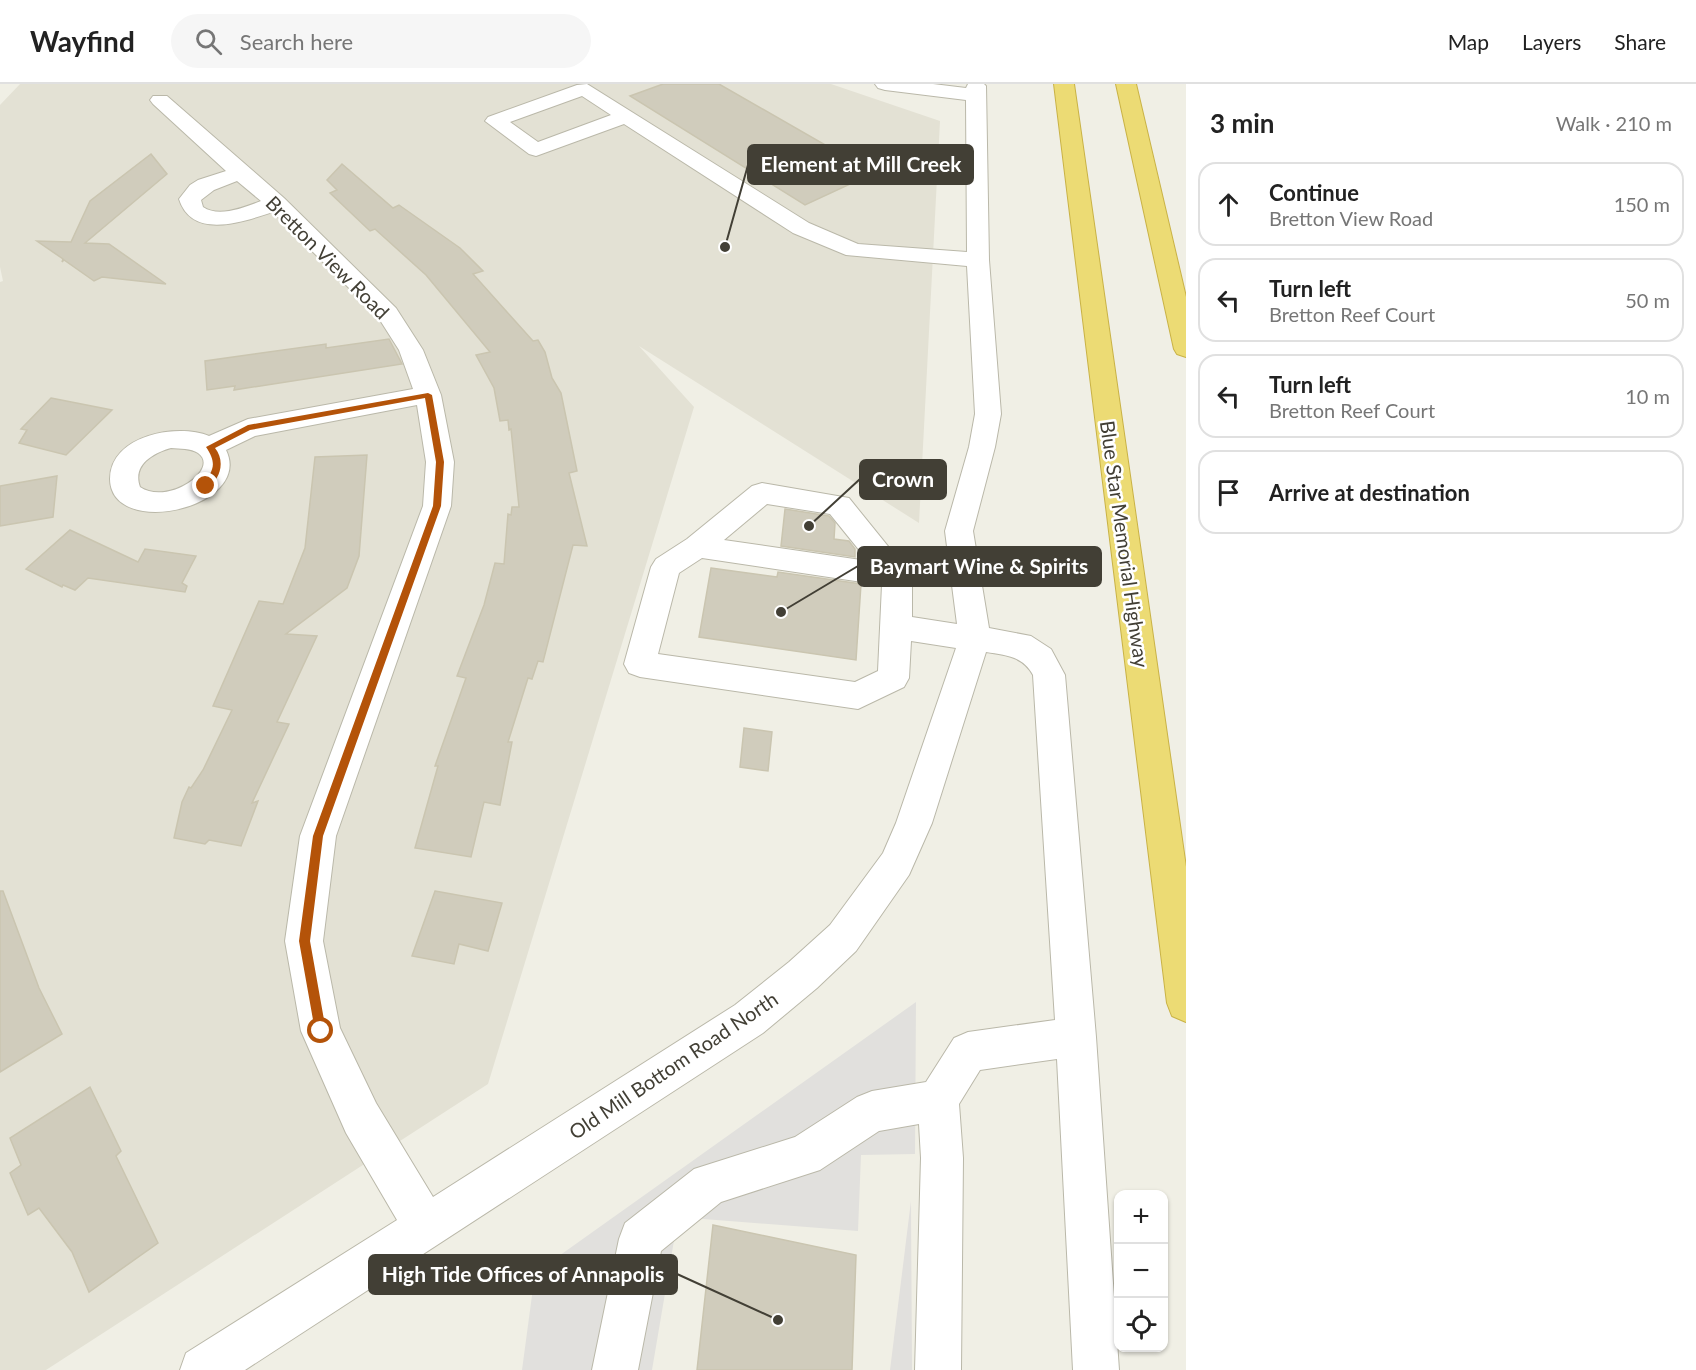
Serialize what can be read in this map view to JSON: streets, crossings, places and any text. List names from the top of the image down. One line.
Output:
{"streets":{"highway":["Blue Star Memorial Highway"],"street":["Bretton View Road","Old Mill Bottom Road North"]},"crossings":[["Bretton View Road","Old Mill Bottom Road North"]],"places":["Element at Mill Creek","Crown","Baymart Wine & Spirits","High Tide Offices of Annapolis"],"page":{"header":"Wayfind","search":"Search here","nav":["Map","Layers","Share"],"heading":["3 min","Walk · 210 m"],"list":[["Continue","Bretton View Road","150 m"],["Turn left","Bretton Reef Court","50 m"],["Turn left","Bretton Reef Court","10 m"],"Arrive at destination"],"map_buttons":["+","−"]}}
